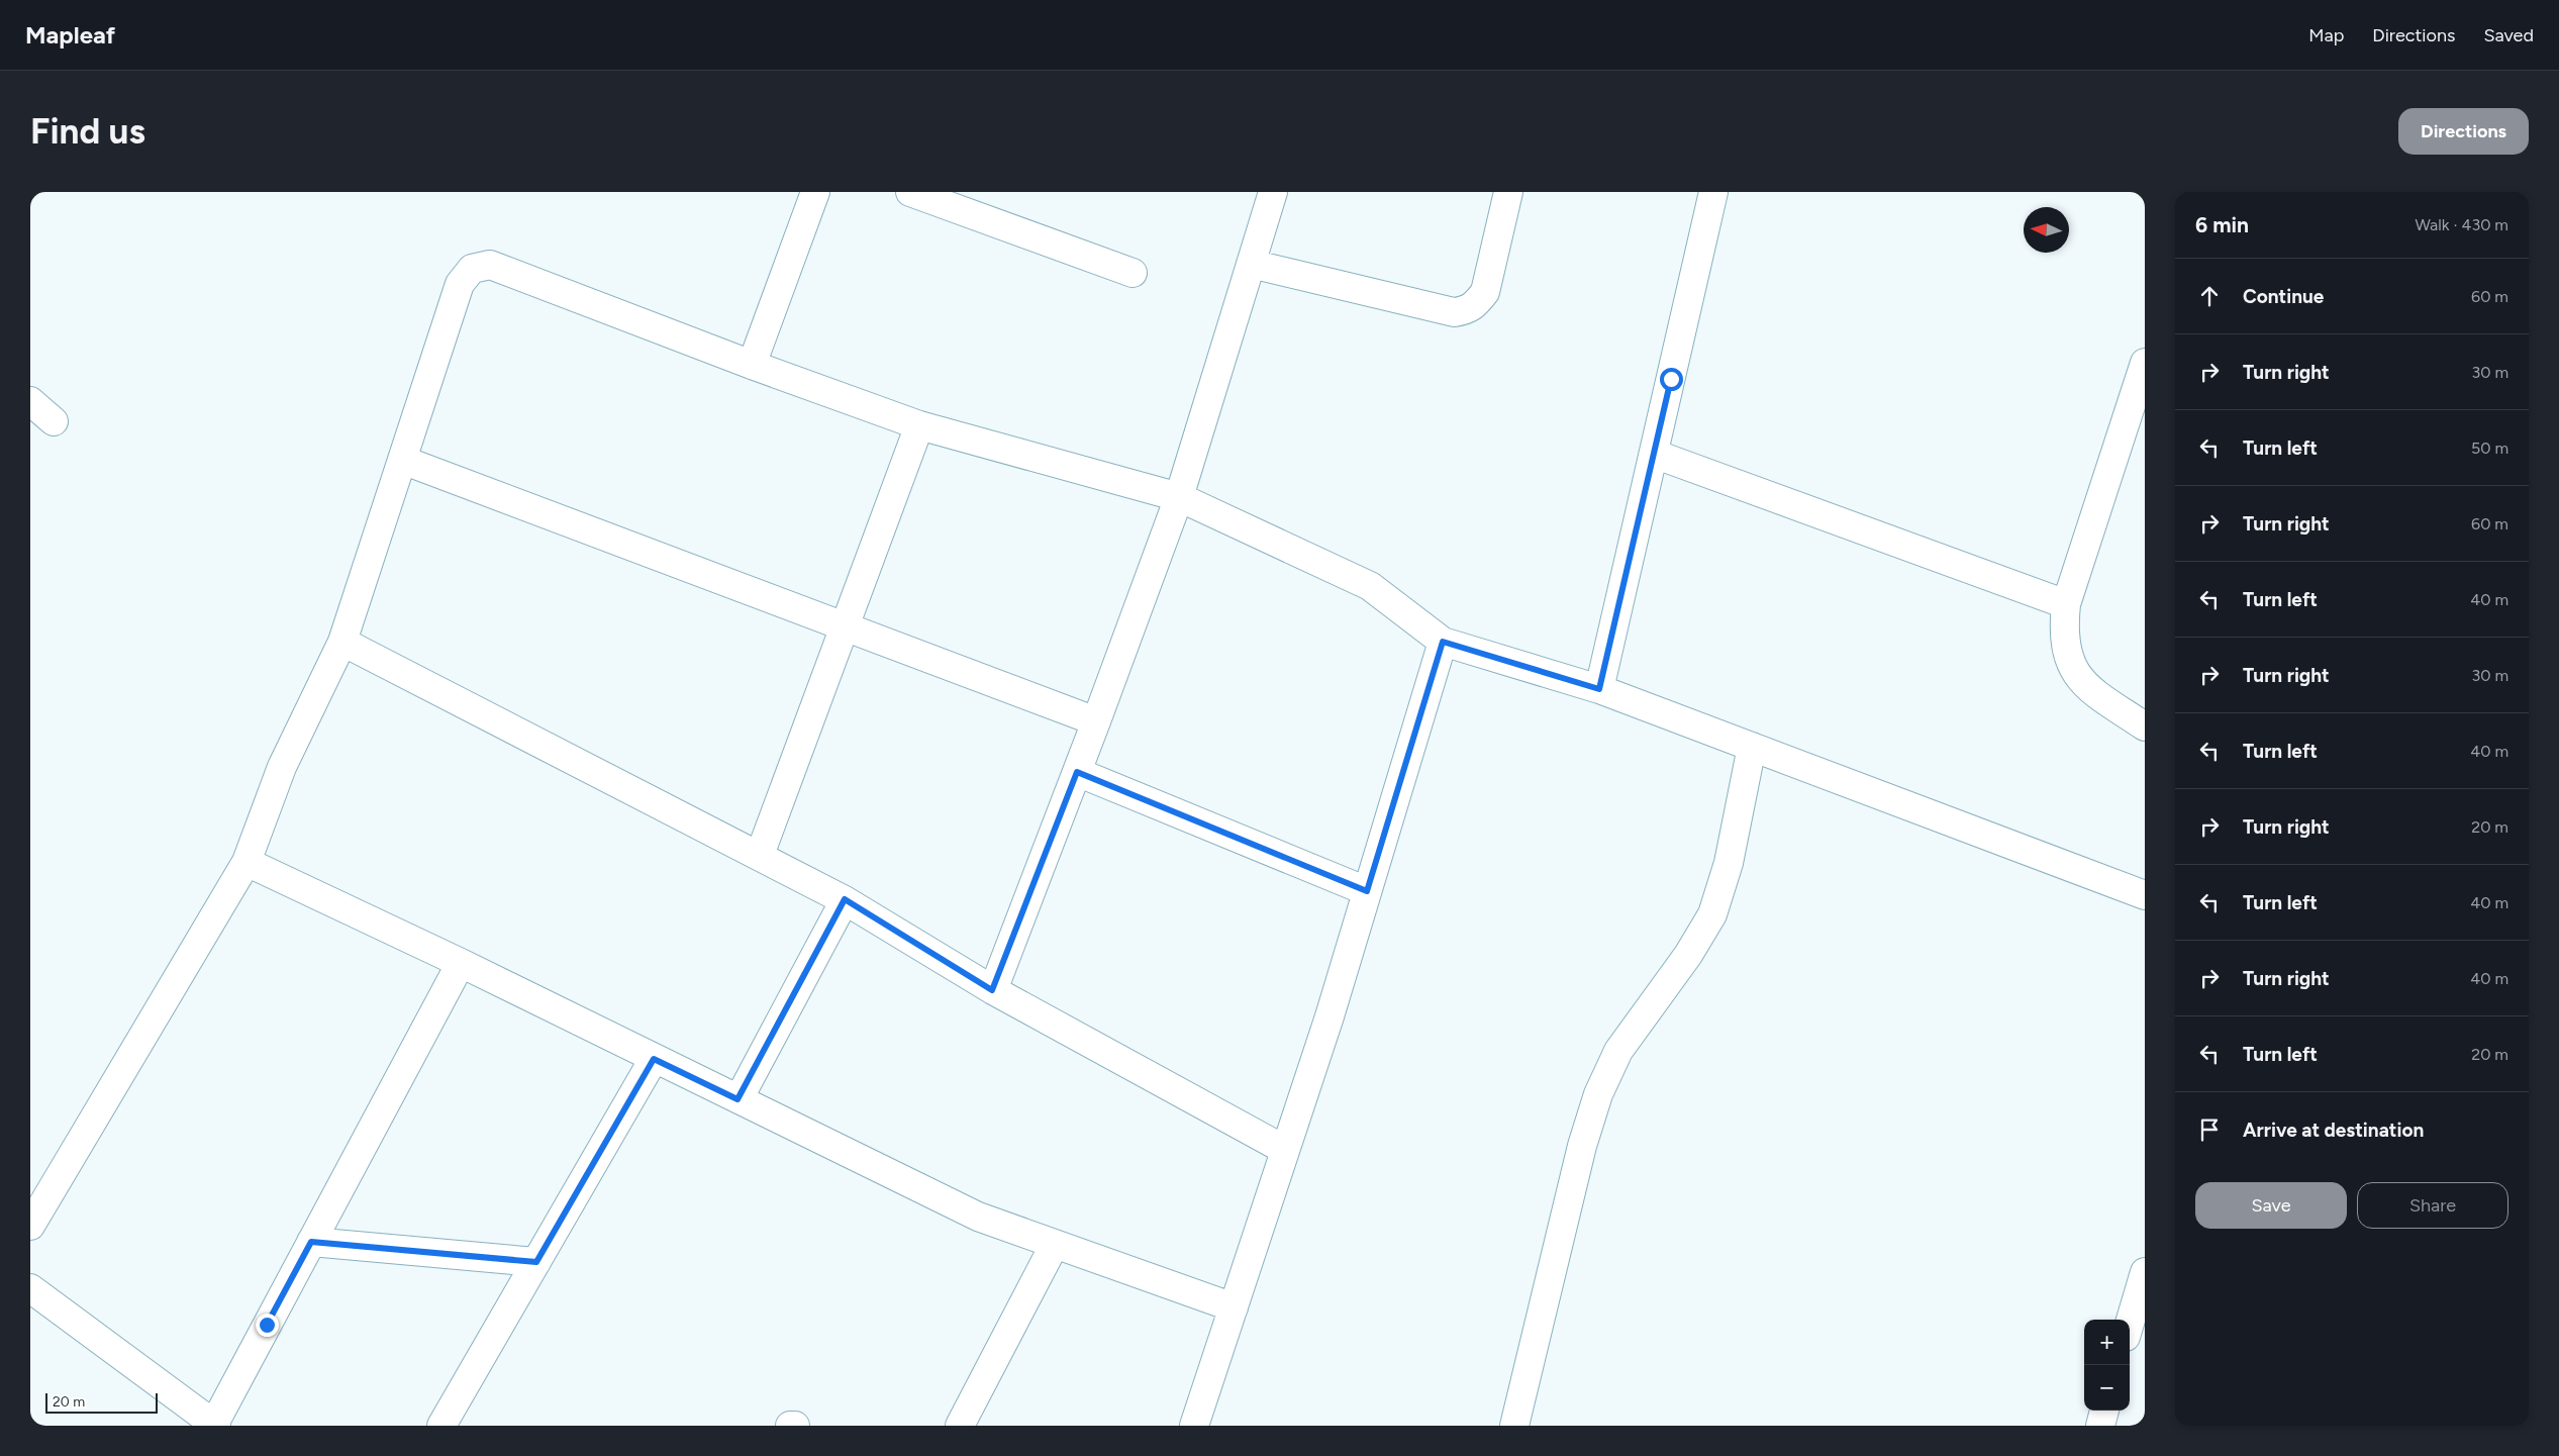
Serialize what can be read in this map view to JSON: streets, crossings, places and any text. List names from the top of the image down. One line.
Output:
{"scale_bar":"20 m","north":"left","page":{"header":"Mapleaf","nav":["Map","Directions","Saved"],"buttons":["Directions",["Save","Share"]],"title":"Find us","heading":["6 min","Walk · 430 m"],"list":[["Continue","60 m"],["Turn right","30 m"],["Turn left","50 m"],["Turn right","60 m"],["Turn left","40 m"],["Turn right","30 m"],["Turn left","40 m"],["Turn right","20 m"],["Turn left","40 m"],["Turn right","40 m"],["Turn left","20 m"],"Arrive at destination"],"map_buttons":["+","−"],"scale":"20 m"}}
